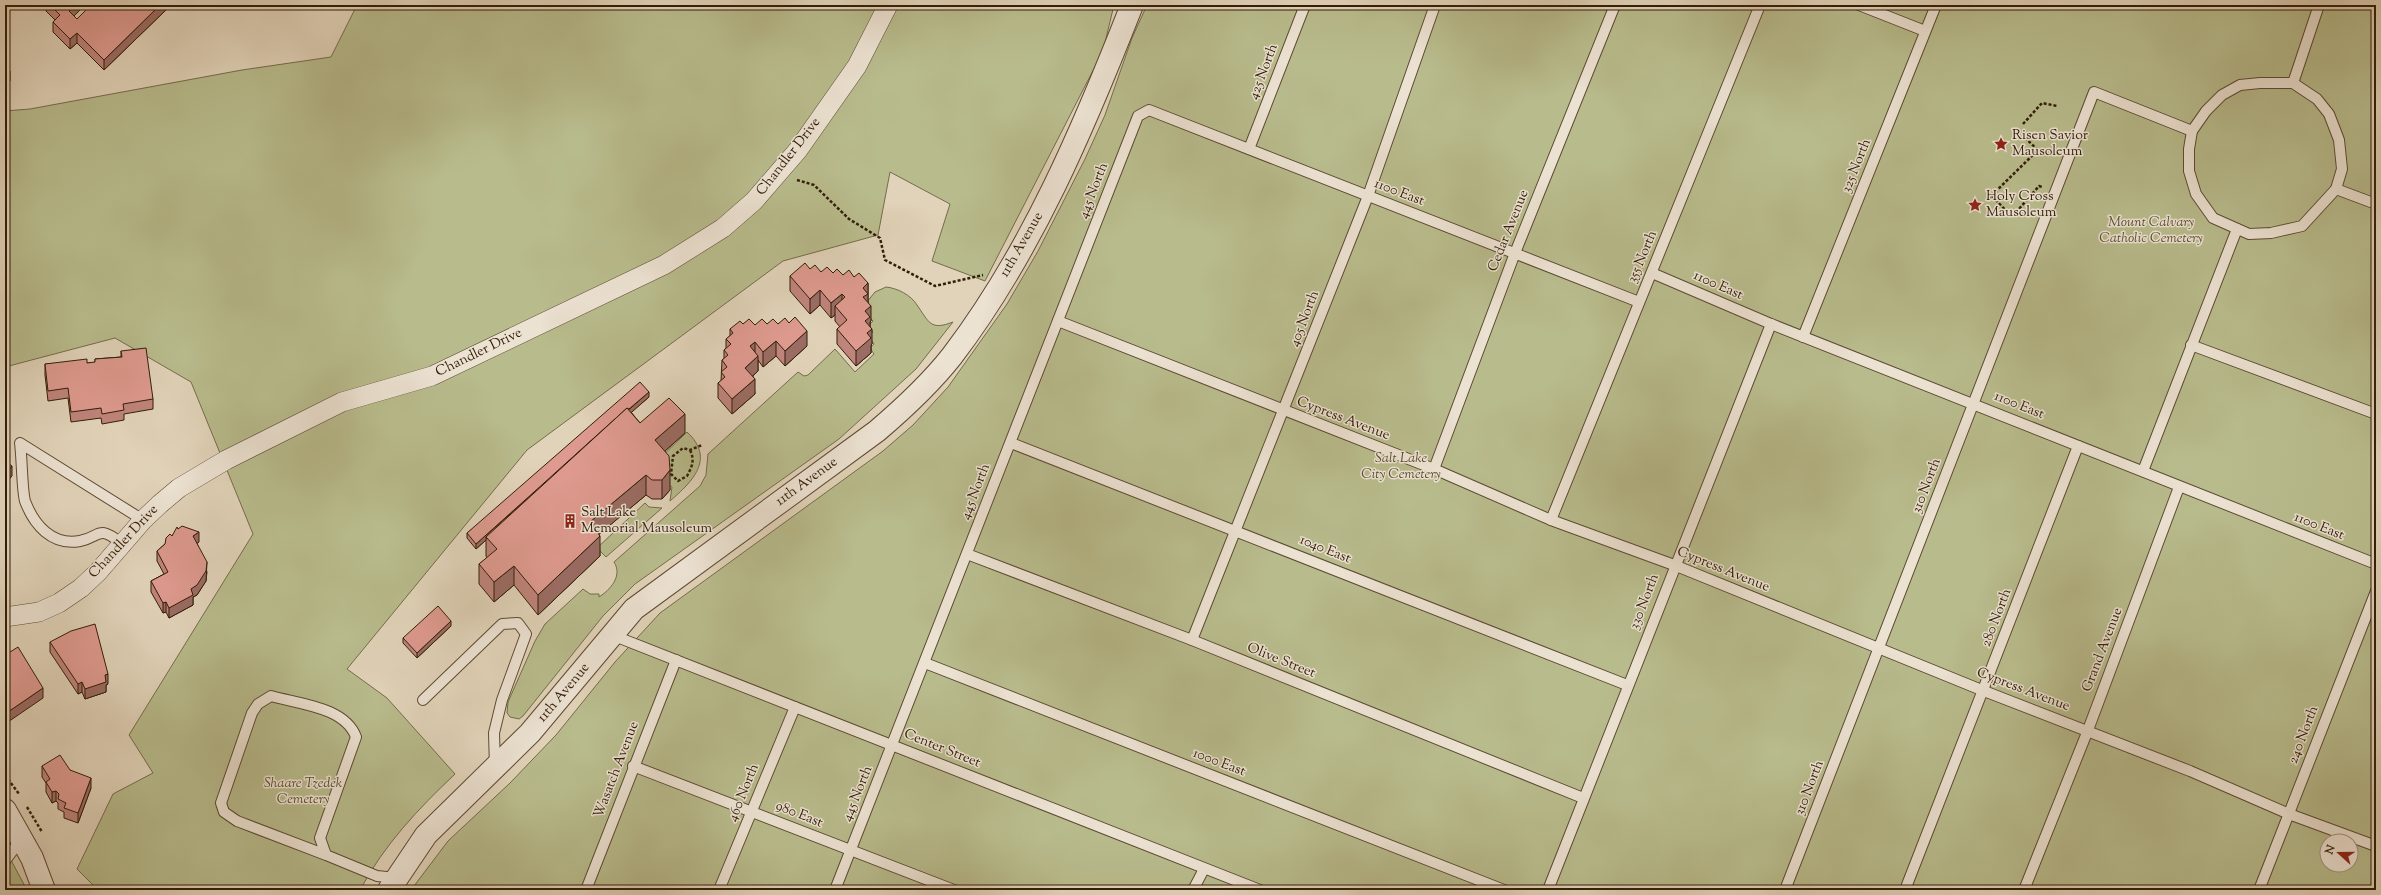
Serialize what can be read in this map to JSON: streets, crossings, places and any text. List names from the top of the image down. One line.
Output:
{"streets":{"street":["Chandler Drive","11th Avenue"],"lane":["425 North","325 North","445 North","1100 East","Cedar Avenue","355 North","405 North","Cypress Avenue","310 North","1040 East","330 North","280 North","Grand Avenue","Olive Street","240 North","Center Street","1000 East","Wasatch Avenue","460 North","980 East"]},"crossings":[["425 North","1100 East"],["325 North","1100 East"],["445 North","1100 East"],["445 North","Cypress Avenue"],["445 North","1040 East"],["445 North","Olive Street"],["445 North","Center Street"],["445 North","1000 East"],["445 North","980 East"],["1100 East","Cedar Avenue"],["1100 East","355 North"],["1100 East","405 North"],["1100 East","310 North"],["1100 East","330 North"],["1100 East","280 North"],["1100 East","Grand Avenue"],["Cedar Avenue","Cypress Avenue"],["11th Avenue","Center Street"],["355 North","Cypress Avenue"],["405 North","Cypress Avenue"],["405 North","1040 East"],["405 North","Olive Street"],["Cypress Avenue","310 North"],["Cypress Avenue","330 North"],["Cypress Avenue","280 North"],["Cypress Avenue","Grand Avenue"],["Cypress Avenue","240 North"],["1040 East","330 North"],["330 North","Olive Street"],["Center Street","Wasatch Avenue"],["Center Street","460 North"],["Wasatch Avenue","980 East"],["460 North","980 East"]],"parks":["Mount Calvary Catholic Cemetery","Salt Lake City Cemetery","Shaare Tzedek Cemetery"],"places":{"place":["Risen Savior Mausoleum","Holy Cross Mausoleum"],"building":["Salt Lake Memorial Mausoleum"]},"north":"left"}
